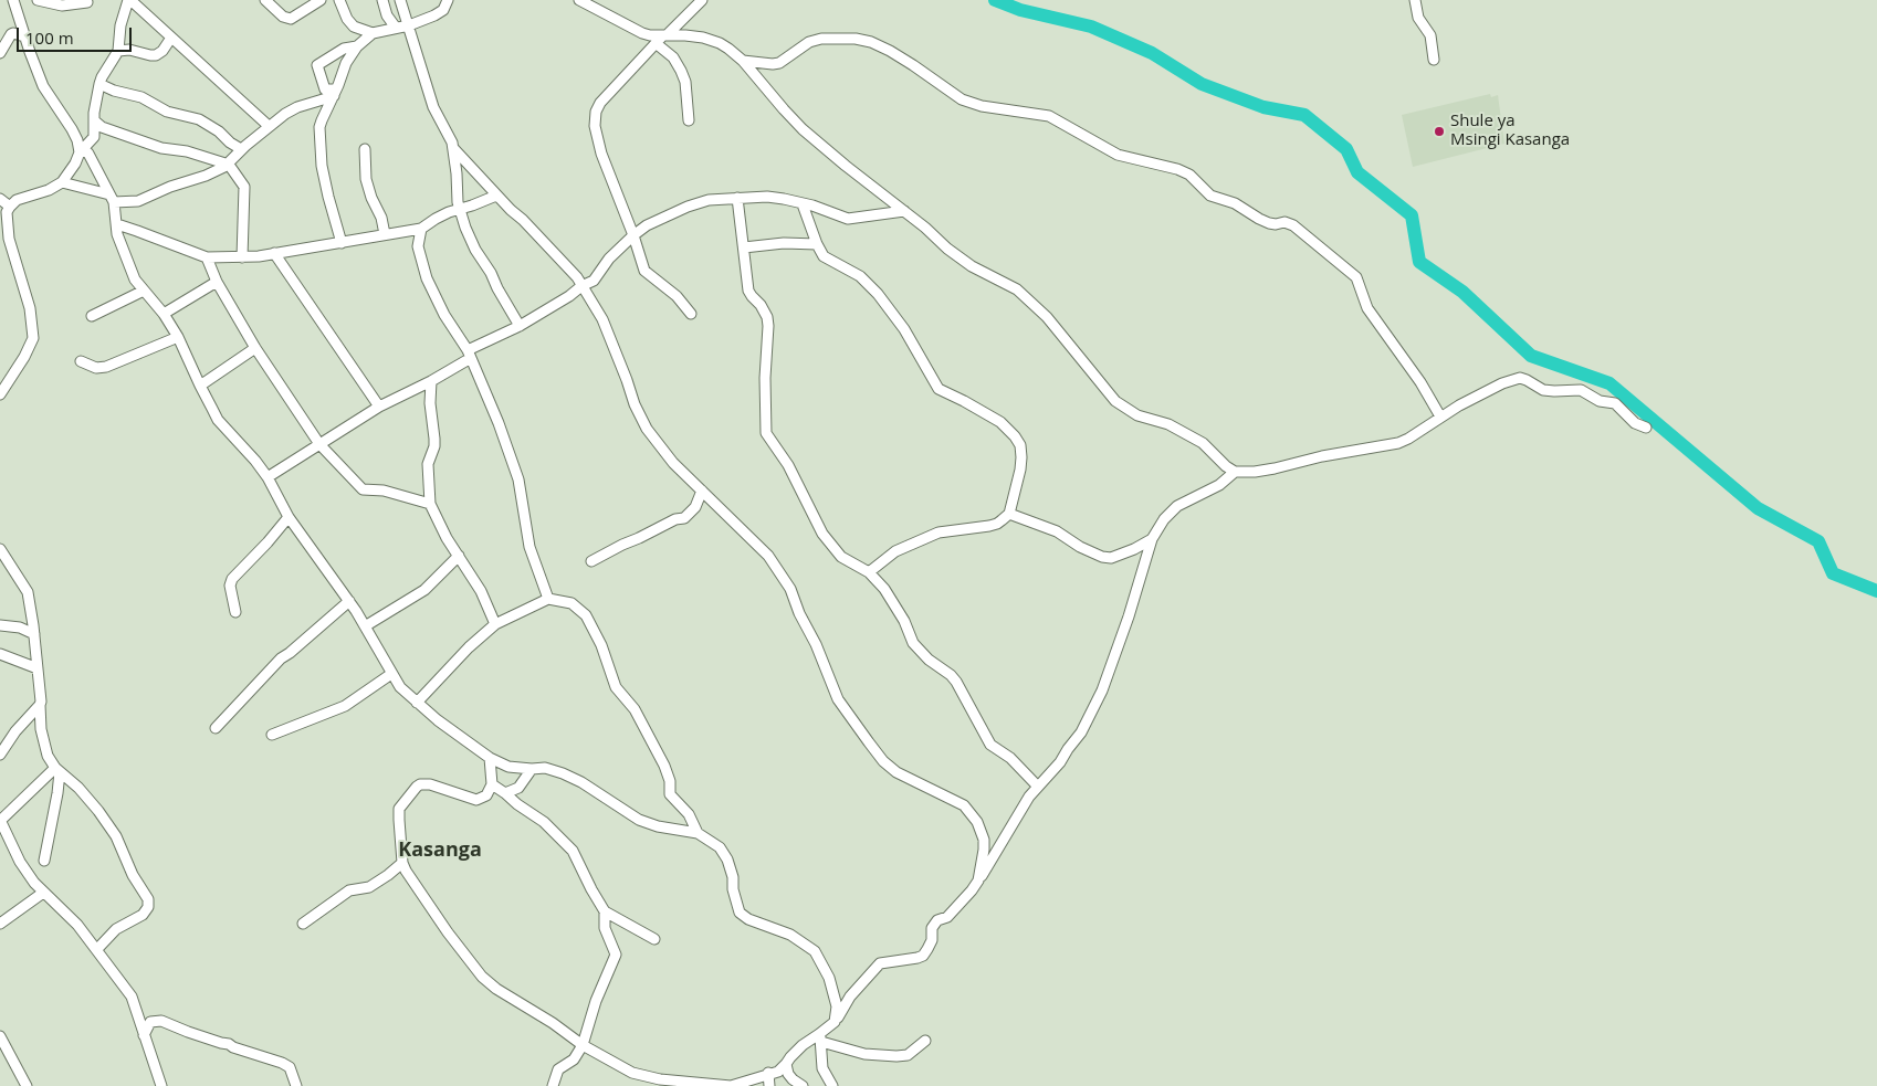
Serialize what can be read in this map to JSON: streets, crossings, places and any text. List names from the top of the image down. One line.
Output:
{"districts":["Kasanga"],"places":["Shule ya Msingi Kasanga"],"scale_bar":"100 m"}
